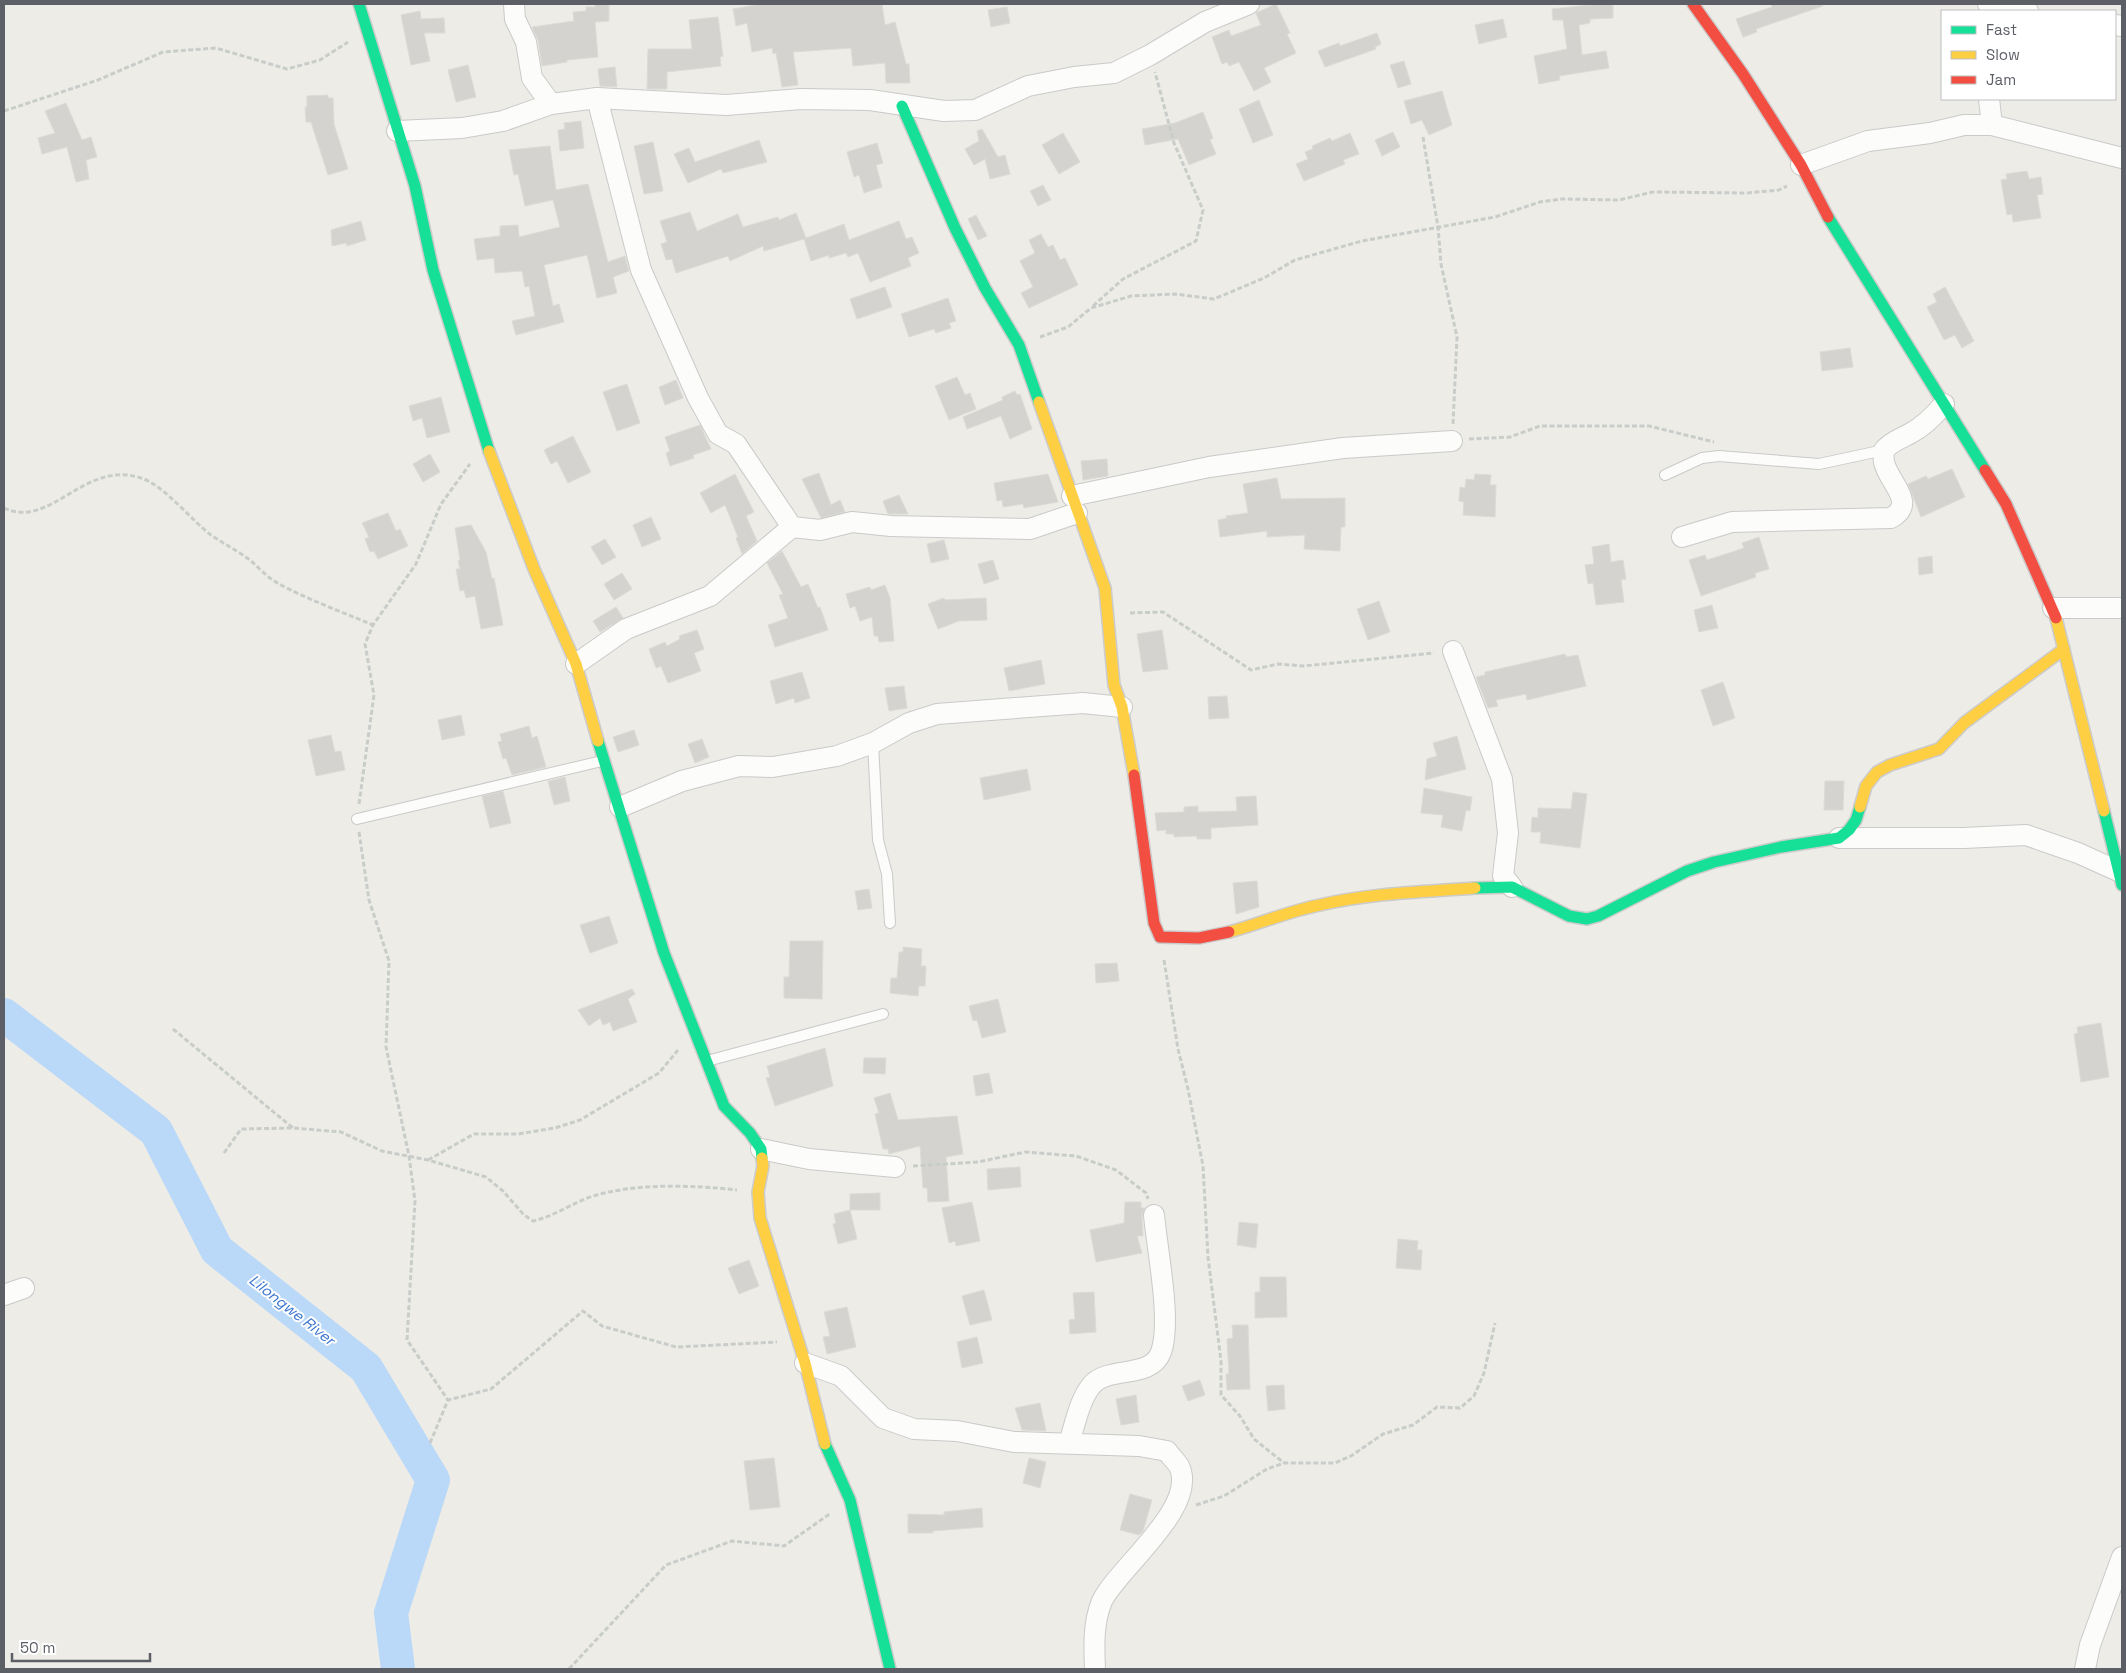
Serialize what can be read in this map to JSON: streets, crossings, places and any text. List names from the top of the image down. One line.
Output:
{"water":["Lilongwe River"],"legend":["Fast","Slow","Jam"],"scale_bar":"50 m"}
